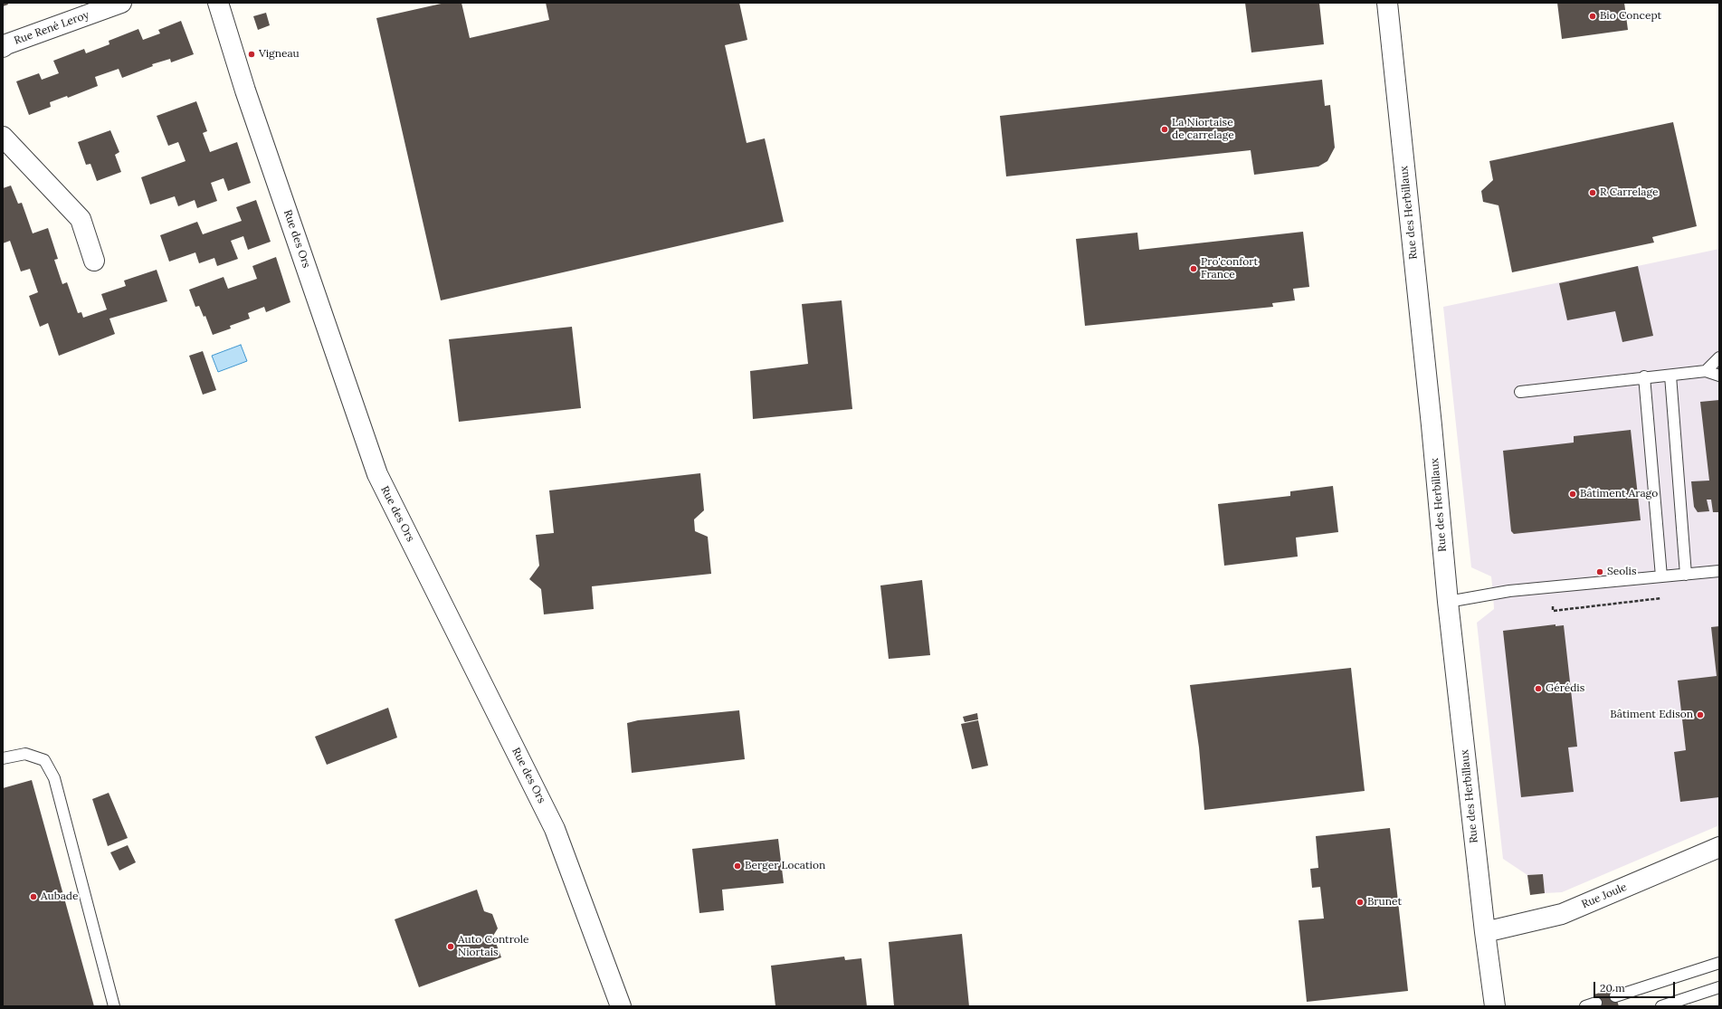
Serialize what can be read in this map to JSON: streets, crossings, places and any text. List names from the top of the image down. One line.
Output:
{"streets":{"street":["Rue René Leroy","Rue des Herbillaux","Rue des Ors","Rue Joule"]},"crossings":[["Rue des Herbillaux","Rue Joule"]],"places":["Bio Concept","Vigneau","La Niortaise de carrelage","R Carrelage","Pro'confort France","Bâtiment Arago","Seolis","Gérédis","Bâtiment Edison","Berger Location","Aubade","Brunet","Auto Controle Niortais"],"scale_bar":"20 m"}
